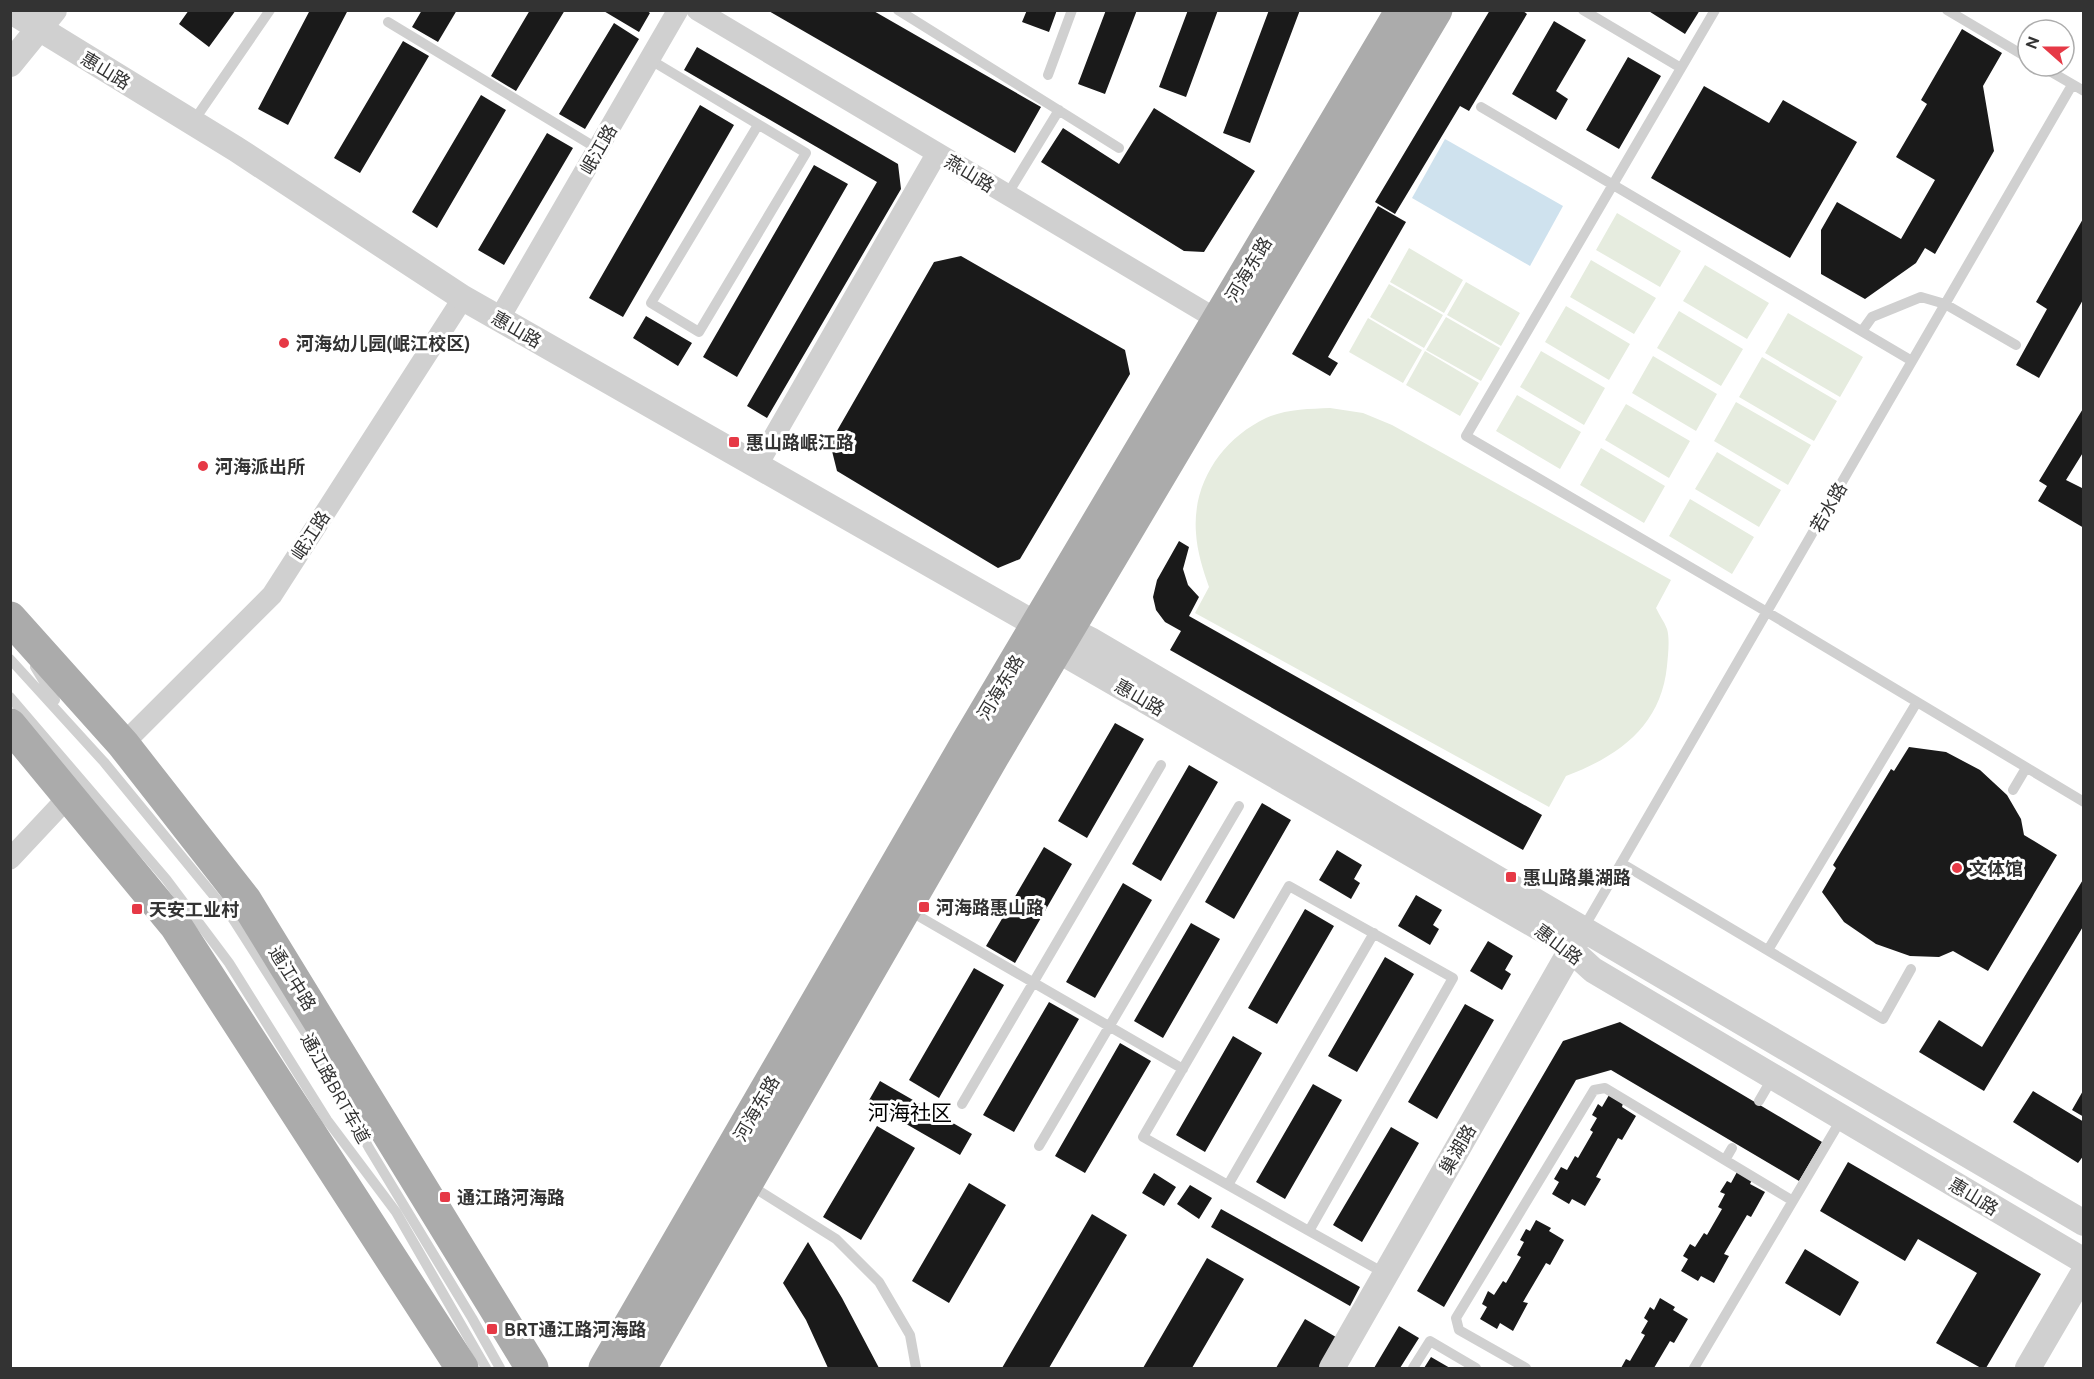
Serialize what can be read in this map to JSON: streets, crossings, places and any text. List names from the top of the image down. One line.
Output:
{"streets":{"main road":["河海东路","通江中路"],"street":["惠山路","岷江路","燕山路","巢湖路"],"lane":["若水路","通江路BRT车道"]},"crossings":[["惠山路","岷江路"],["惠山路","河海东路"],["惠山路","若水路"],["惠山路","巢湖路"],["岷江路","通江中路"],["燕山路","河海东路"],["若水路","巢湖路"]],"districts":["河海社区"],"places":{"other":["河海幼儿园(岷江校区)","河海派出所","文体馆"],"transit":["惠山路岷江路","惠山路巢湖路","河海路惠山路","天安工业村","通江路河海路","BRT通江路河海路"]},"north":"left"}
